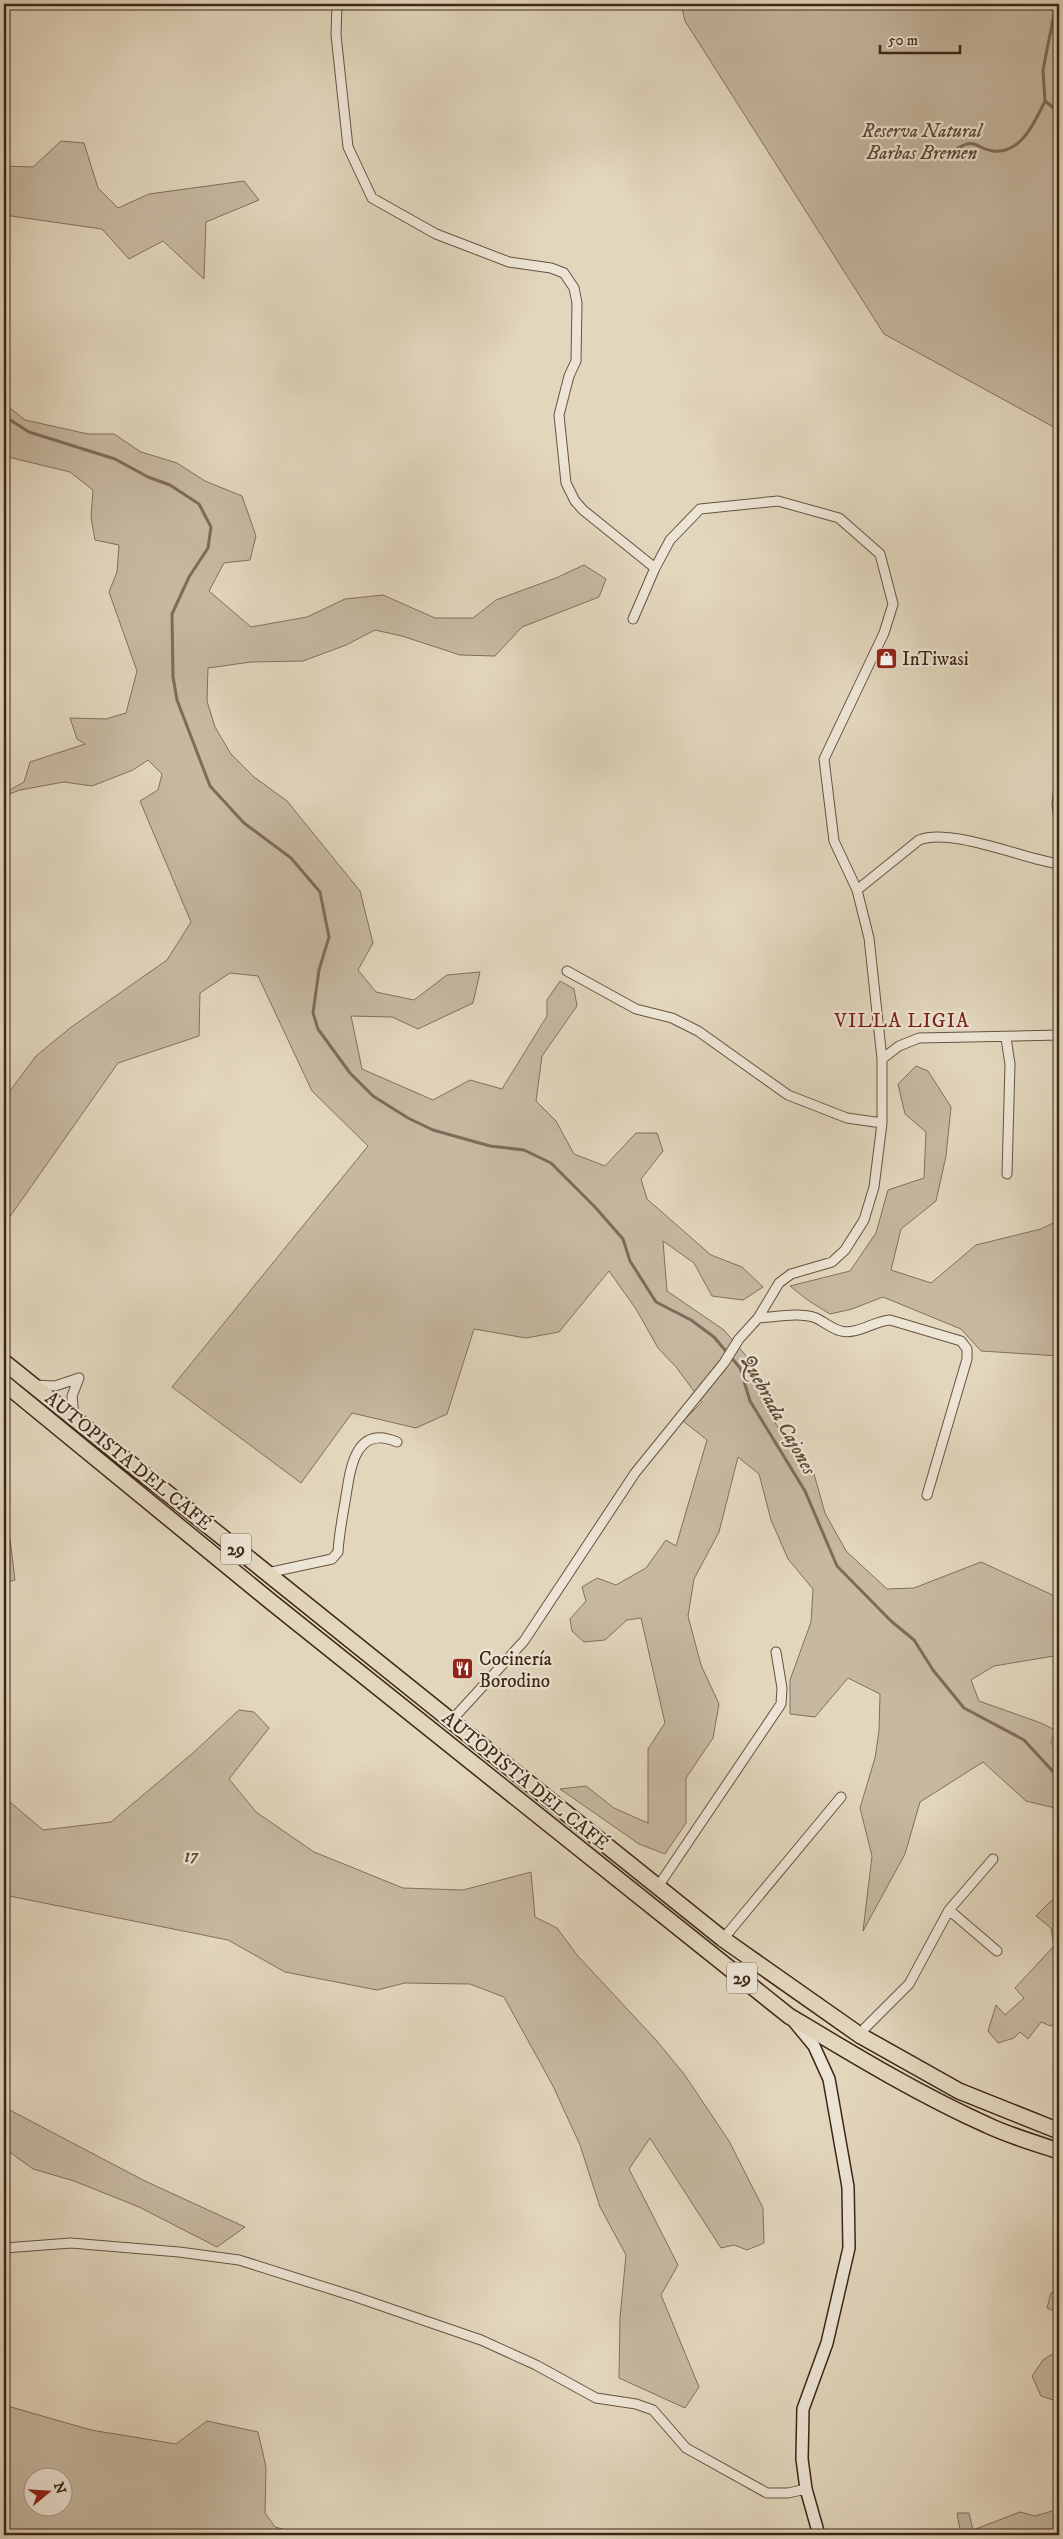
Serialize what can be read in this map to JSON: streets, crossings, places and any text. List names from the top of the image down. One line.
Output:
{"streets":{"highway":["AUTOPISTA DEL CAFÉ","29"]},"districts":["VILLA LIGIA"],"water":["Quebrada Cajones"],"parks":["Reserva Natural Barbas Bremen","17"],"places":{"shop":["InTiwasi"],"restaurant":["Cocinería Borodino"]},"scale_bar":"50 m","north":"right"}
